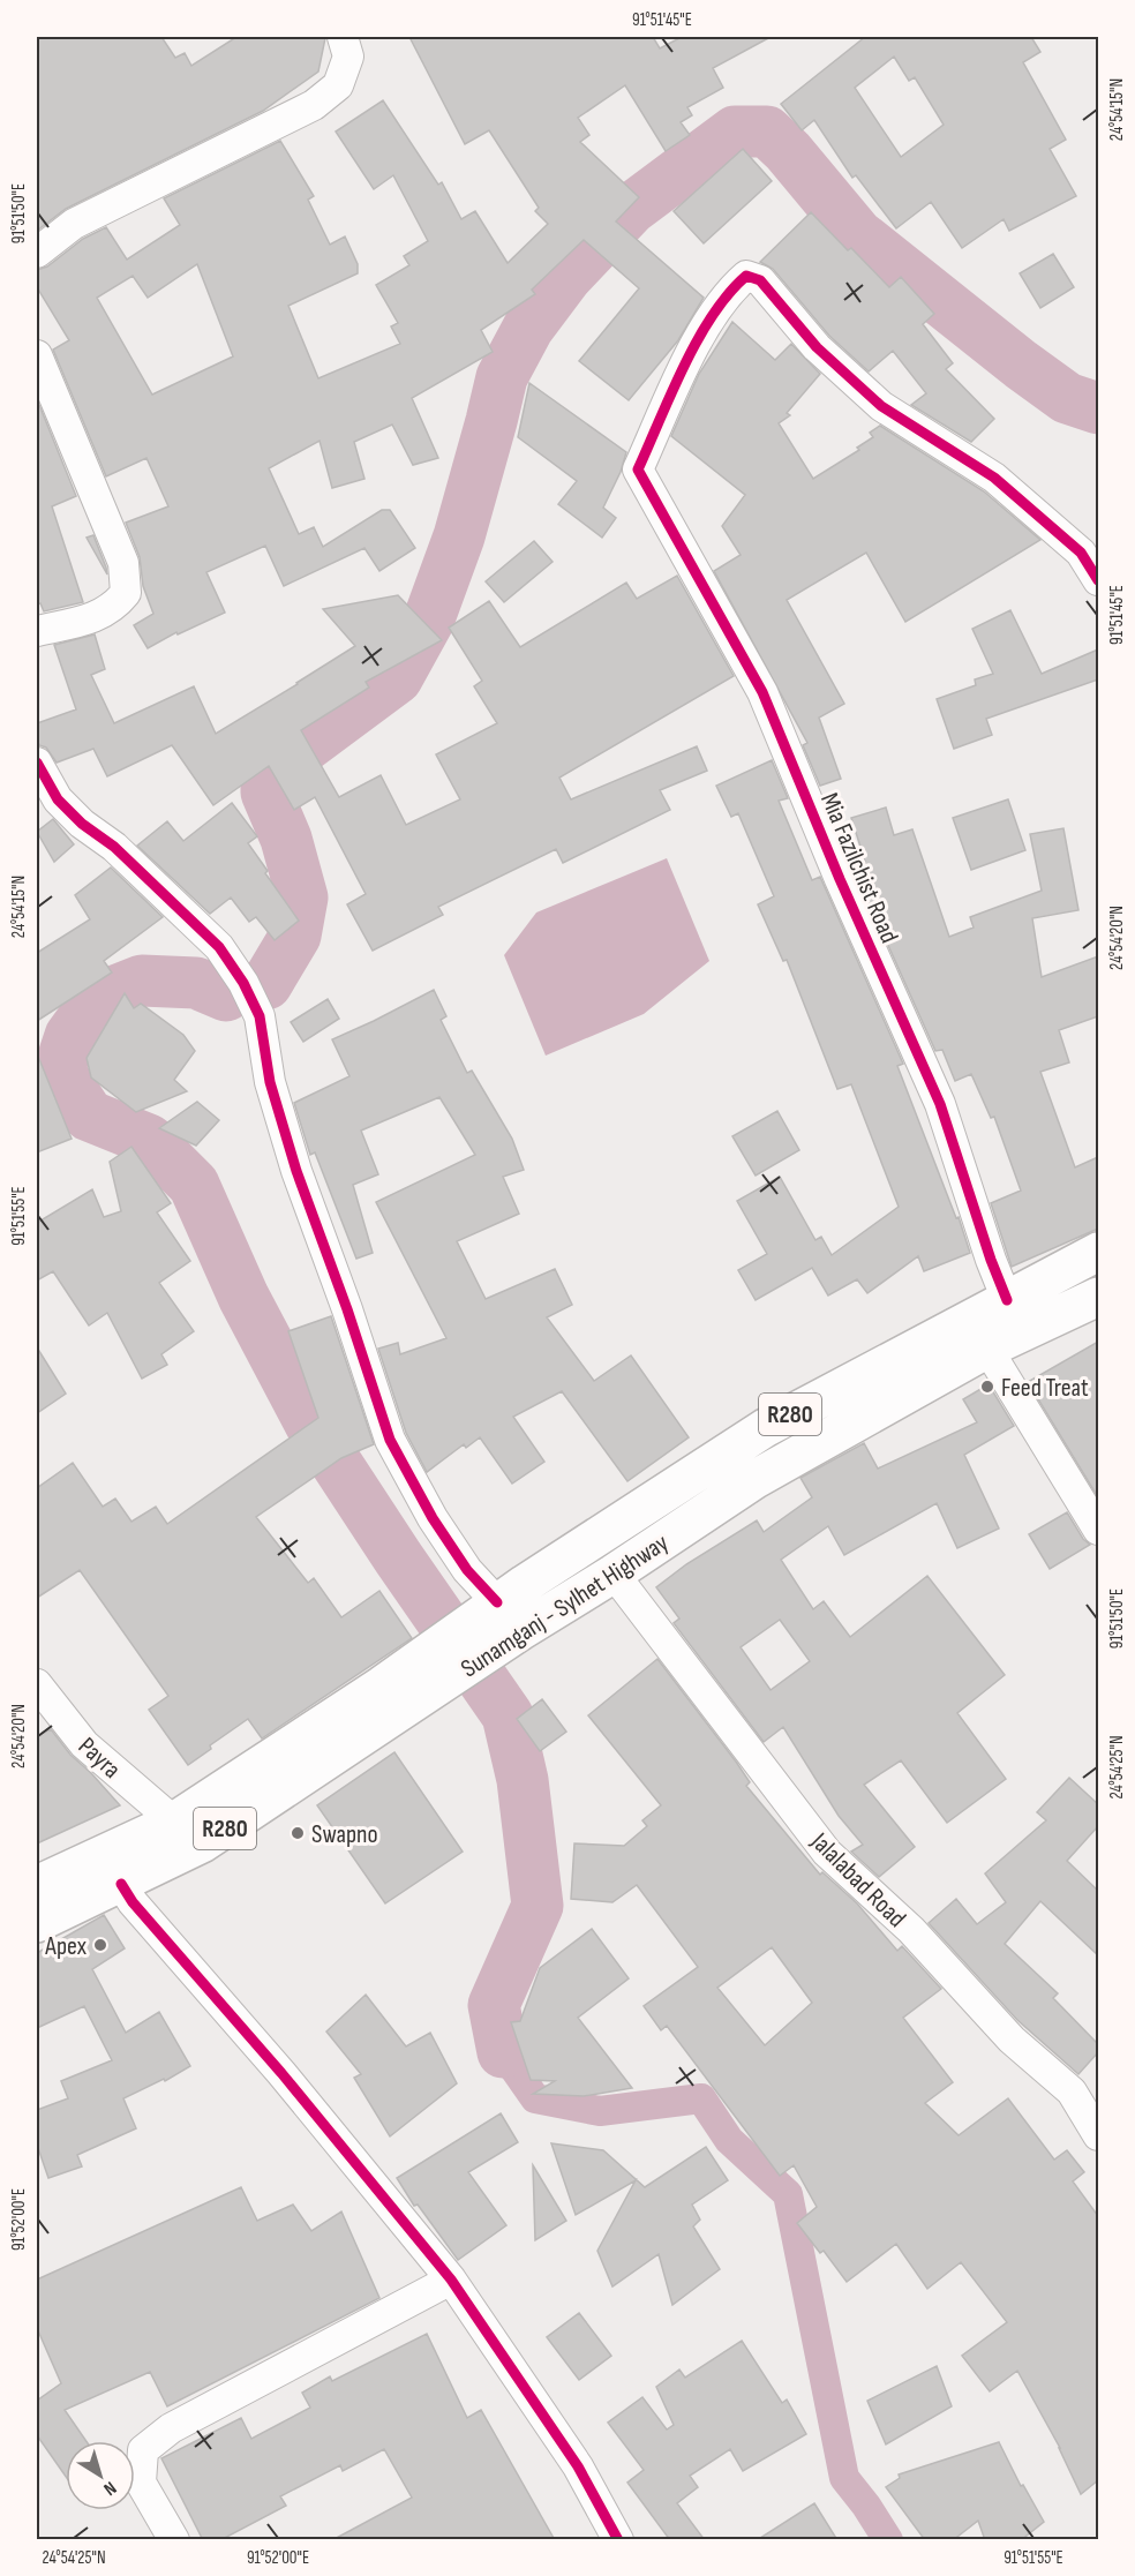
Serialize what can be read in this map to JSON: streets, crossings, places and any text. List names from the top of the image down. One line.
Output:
{"streets":{"main road":["R280","Sunamganj - Sylhet Highway"],"street":["Mia Fazilchist Road","Payra","Jalalabad Road"]},"crossings":[["Mia Fazilchist Road","Sunamganj - Sylhet Highway"],["Sunamganj - Sylhet Highway","Payra"],["Sunamganj - Sylhet Highway","Jalalabad Road"]],"places":["Feed Treat","Swapno","Apex"],"north":"bottom right","coordinates":["91°51'45\"E","24°54'15\"N","91°51'50\"E","24°54'20\"N","91°51'55\"E","24°54'25\"N","91°52'00\"E"]}
